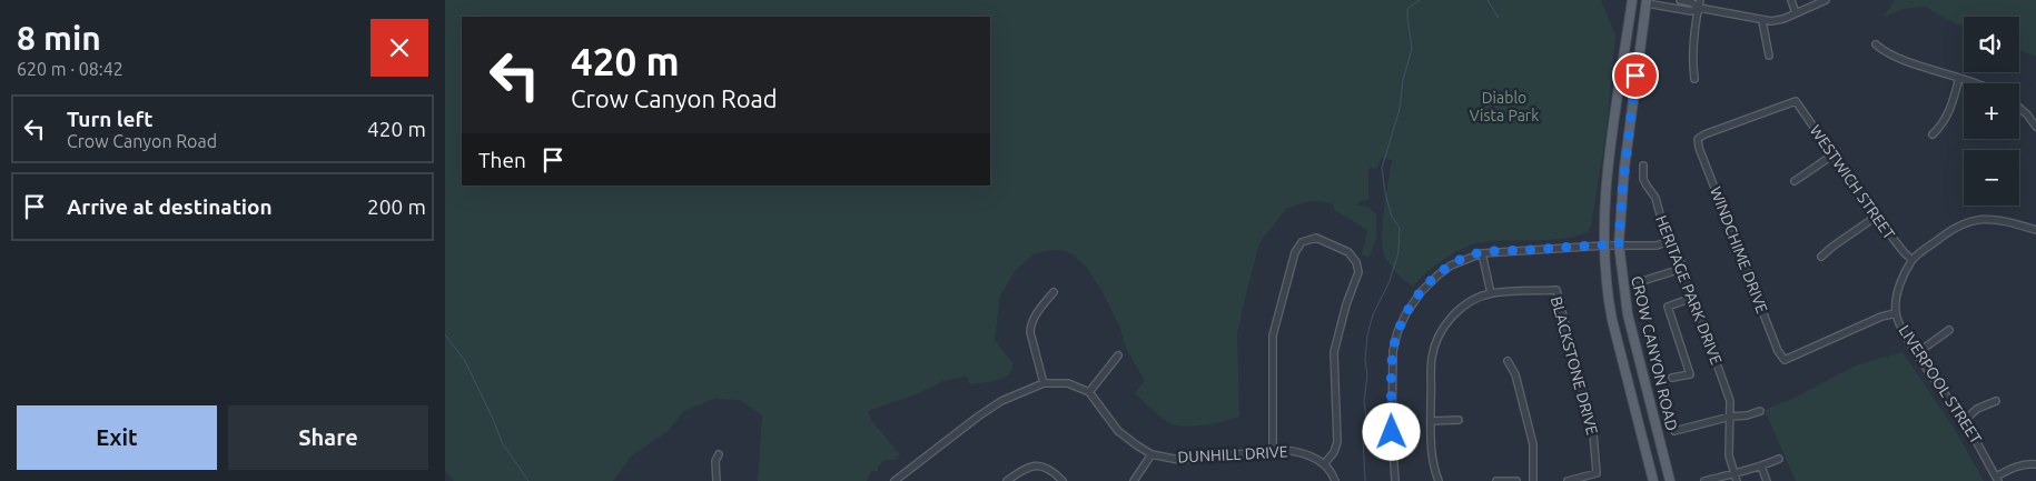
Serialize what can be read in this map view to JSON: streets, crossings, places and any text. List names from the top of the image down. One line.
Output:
{"streets":{"main road":["CROW CANYON ROAD"],"street":["WESTWICH STREET","WINDCHIME DRIVE","HERITAGE PARK DRIVE","BLACKSTONE DRIVE","LIVERPOOL STREET","DUNHILL DRIVE"]},"crossings":[["WESTWICH STREET","WINDCHIME DRIVE"],["WESTWICH STREET","LIVERPOOL STREET"],["WINDCHIME DRIVE","LIVERPOOL STREET"]],"parks":["Diablo Vista Park"],"page":{"heading":["8 min","620 m · 08:42"],"map_buttons":["+","−"],"turn":["420 m","Crow Canyon Road"],"list":[{"name":"Turn left","note":"Crow Canyon Road","value":"420 m"},{"name":"Arrive at destination","value":"200 m"}],"then":"Then","buttons":["Exit","Share"]}}
